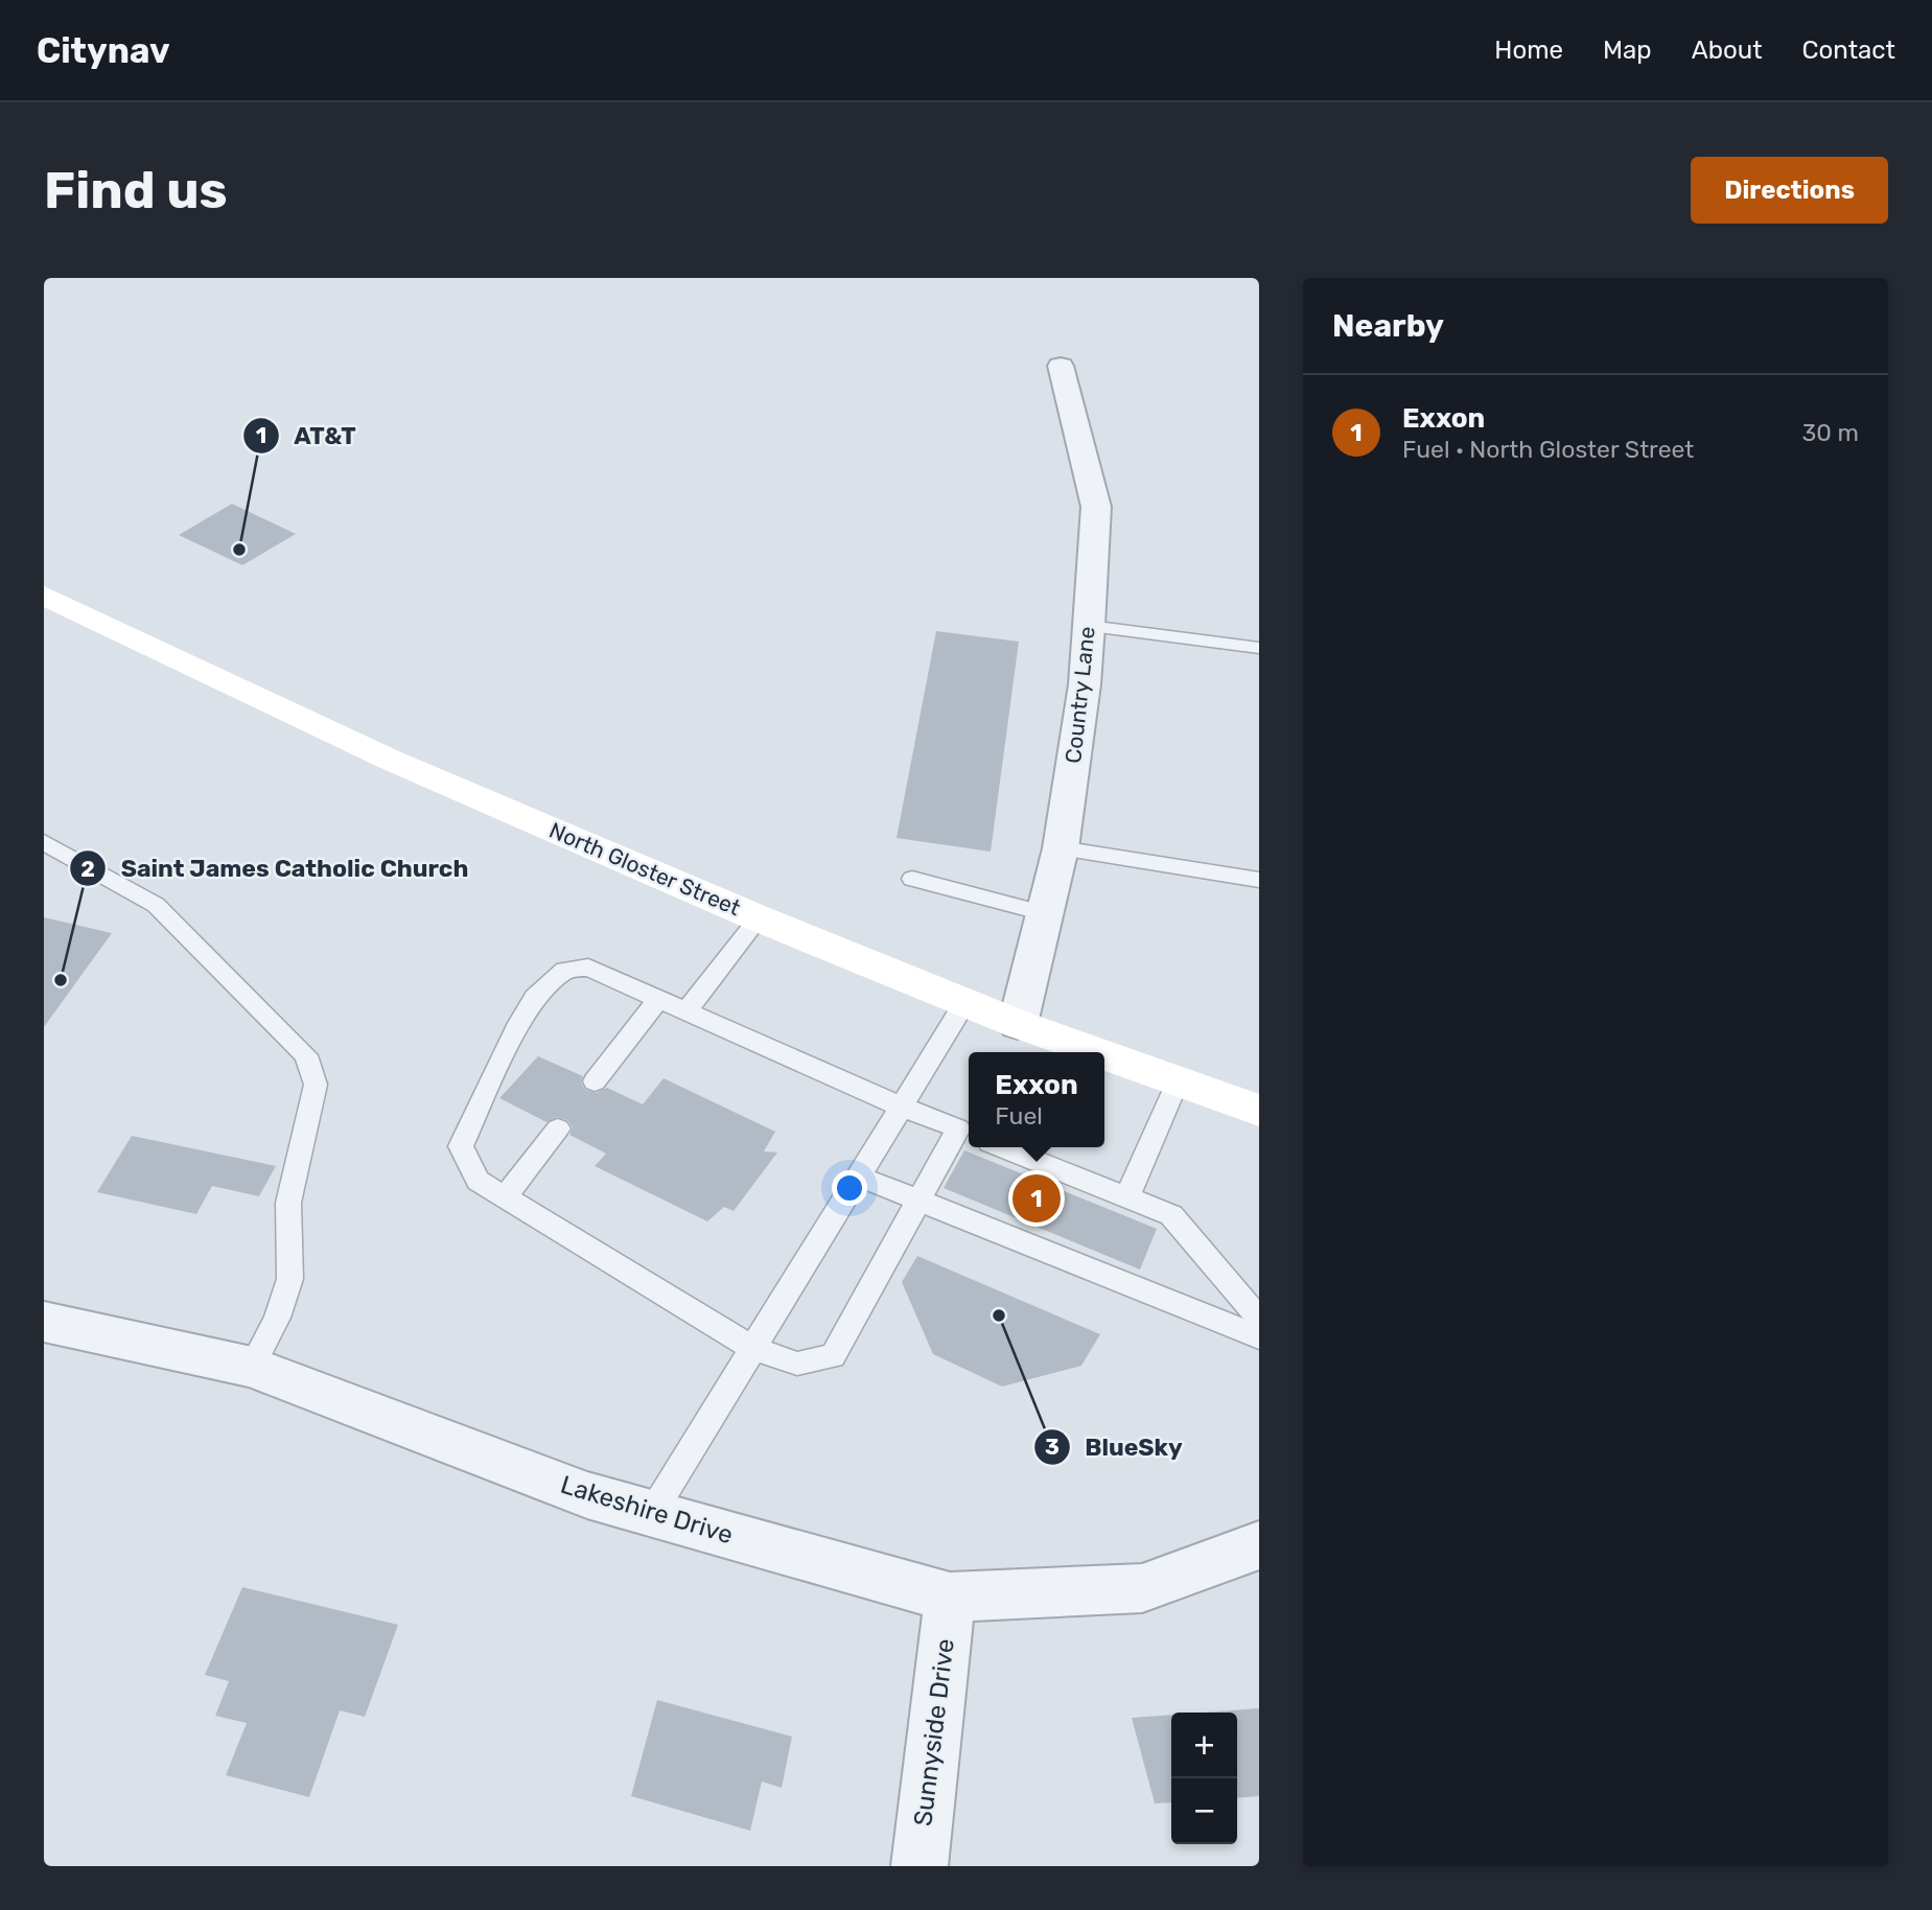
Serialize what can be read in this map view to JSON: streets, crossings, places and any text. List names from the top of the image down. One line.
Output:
{"streets":{"main road":["North Gloster Street"],"street":["Country Lane","Lakeshire Drive","Sunnyside Drive"]},"crossings":[["Country Lane","North Gloster Street"],["Lakeshire Drive","Sunnyside Drive"]],"places":["AT&T","Saint James Catholic Church","BlueSky"],"page":{"header":"Citynav","nav":["Home","Map","About","Contact"],"buttons":"Directions","title":"Find us","heading":"Nearby","list":[{"mark":"1","name":"Exxon","note":"Fuel · North Gloster Street","value":"30 m"}],"popup":["Exxon","Fuel"],"pins":"1","map_buttons":["+","−"]}}
